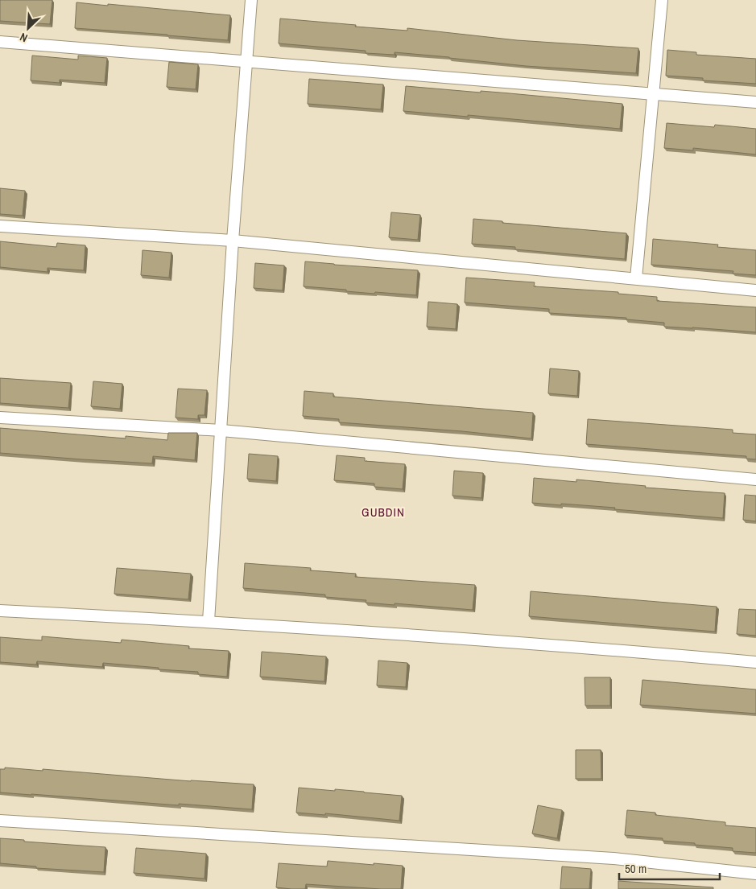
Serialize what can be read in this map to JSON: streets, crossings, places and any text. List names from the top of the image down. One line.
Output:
{"districts":["GUBDIN"],"scale_bar":"50 m","north":"bottom left"}
